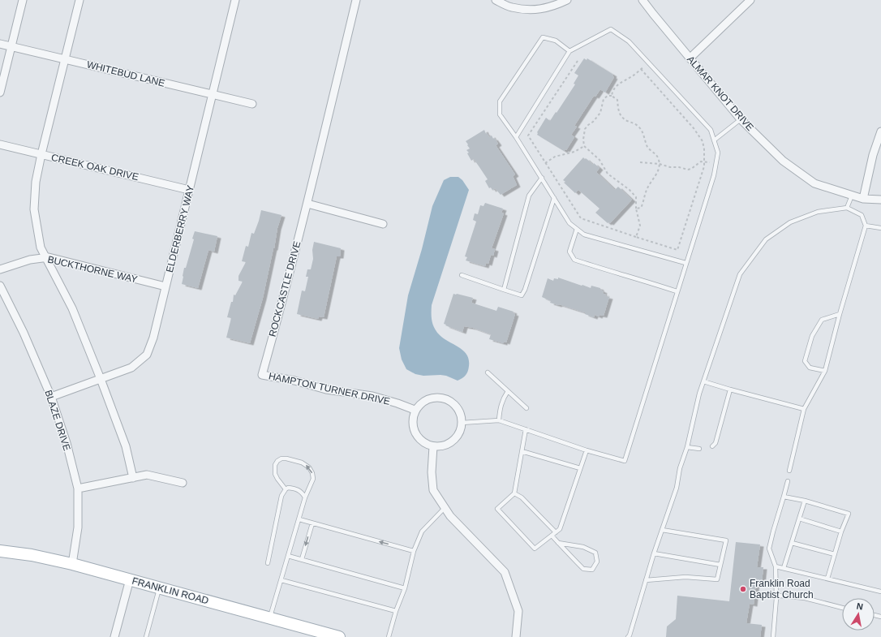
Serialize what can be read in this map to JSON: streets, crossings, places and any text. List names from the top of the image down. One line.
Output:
{"streets":{"main road":["FRANKLIN ROAD"],"street":["WHITEBUD LANE","ALMAR KNOT DRIVE","CREEK OAK DRIVE","ELDERBERRY WAY","BUCKTHORNE WAY","ROCKCASTLE DRIVE","HAMPTON TURNER DRIVE","BLAZE DRIVE"]},"crossings":[["WHITEBUD LANE","ELDERBERRY WAY"],["CREEK OAK DRIVE","ELDERBERRY WAY"],["ELDERBERRY WAY","BUCKTHORNE WAY"],["ELDERBERRY WAY","BLAZE DRIVE"],["ROCKCASTLE DRIVE","HAMPTON TURNER DRIVE"],["BLAZE DRIVE","FRANKLIN ROAD"]],"places":["Franklin Road Baptist Church"],"north":"top"}
